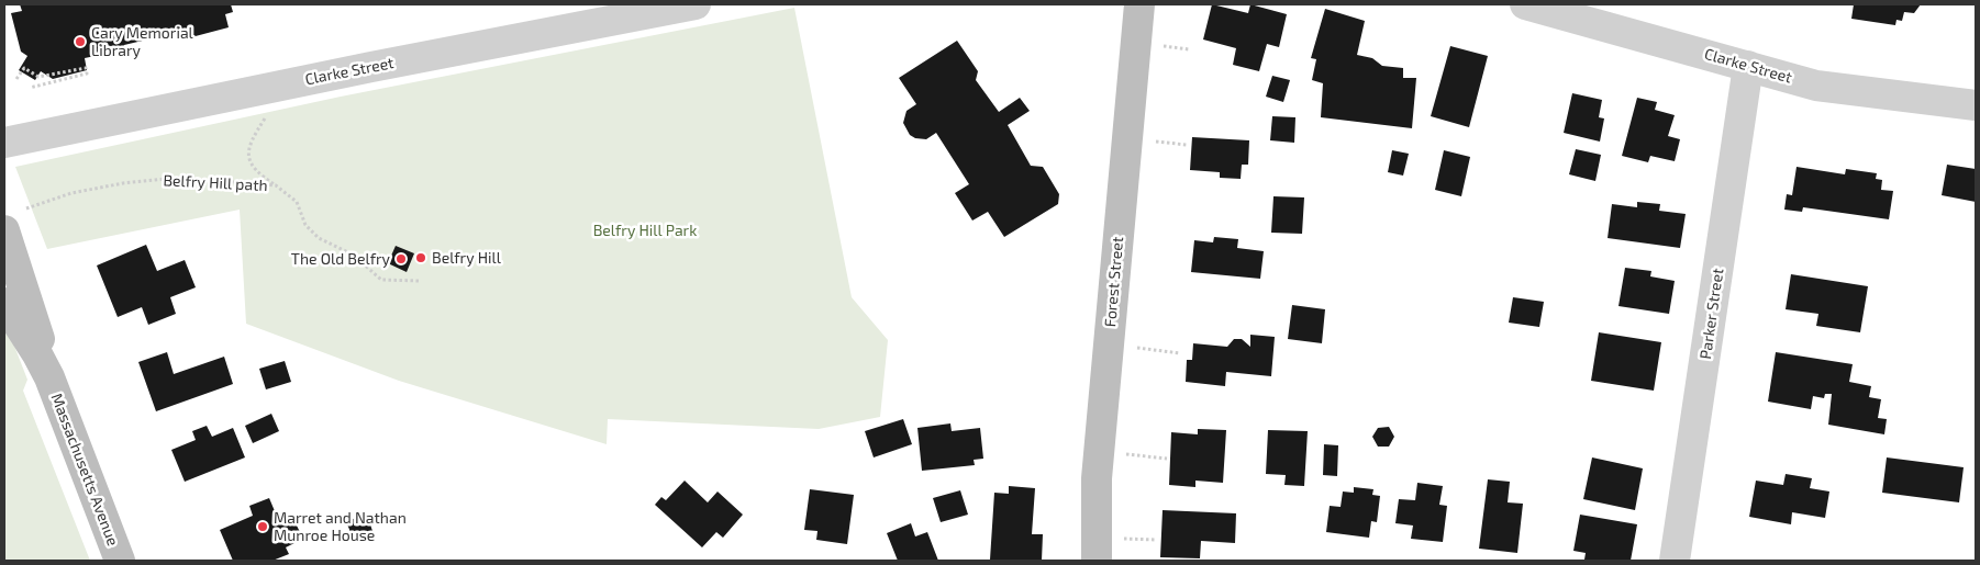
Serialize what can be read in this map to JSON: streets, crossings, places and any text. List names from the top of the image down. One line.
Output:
{"streets":{"street":["Clarke Street","Forest Street","Parker Street","Massachusetts Avenue"],"path":["Belfry Hill path"]},"crossings":[["Clarke Street","Belfry Hill path"],["Clarke Street","Parker Street"]],"parks":["Belfry Hill Park"],"places":["Cary Memorial Library","Belfry Hill","The Old Belfry","Marret and Nathan Munroe House"]}
